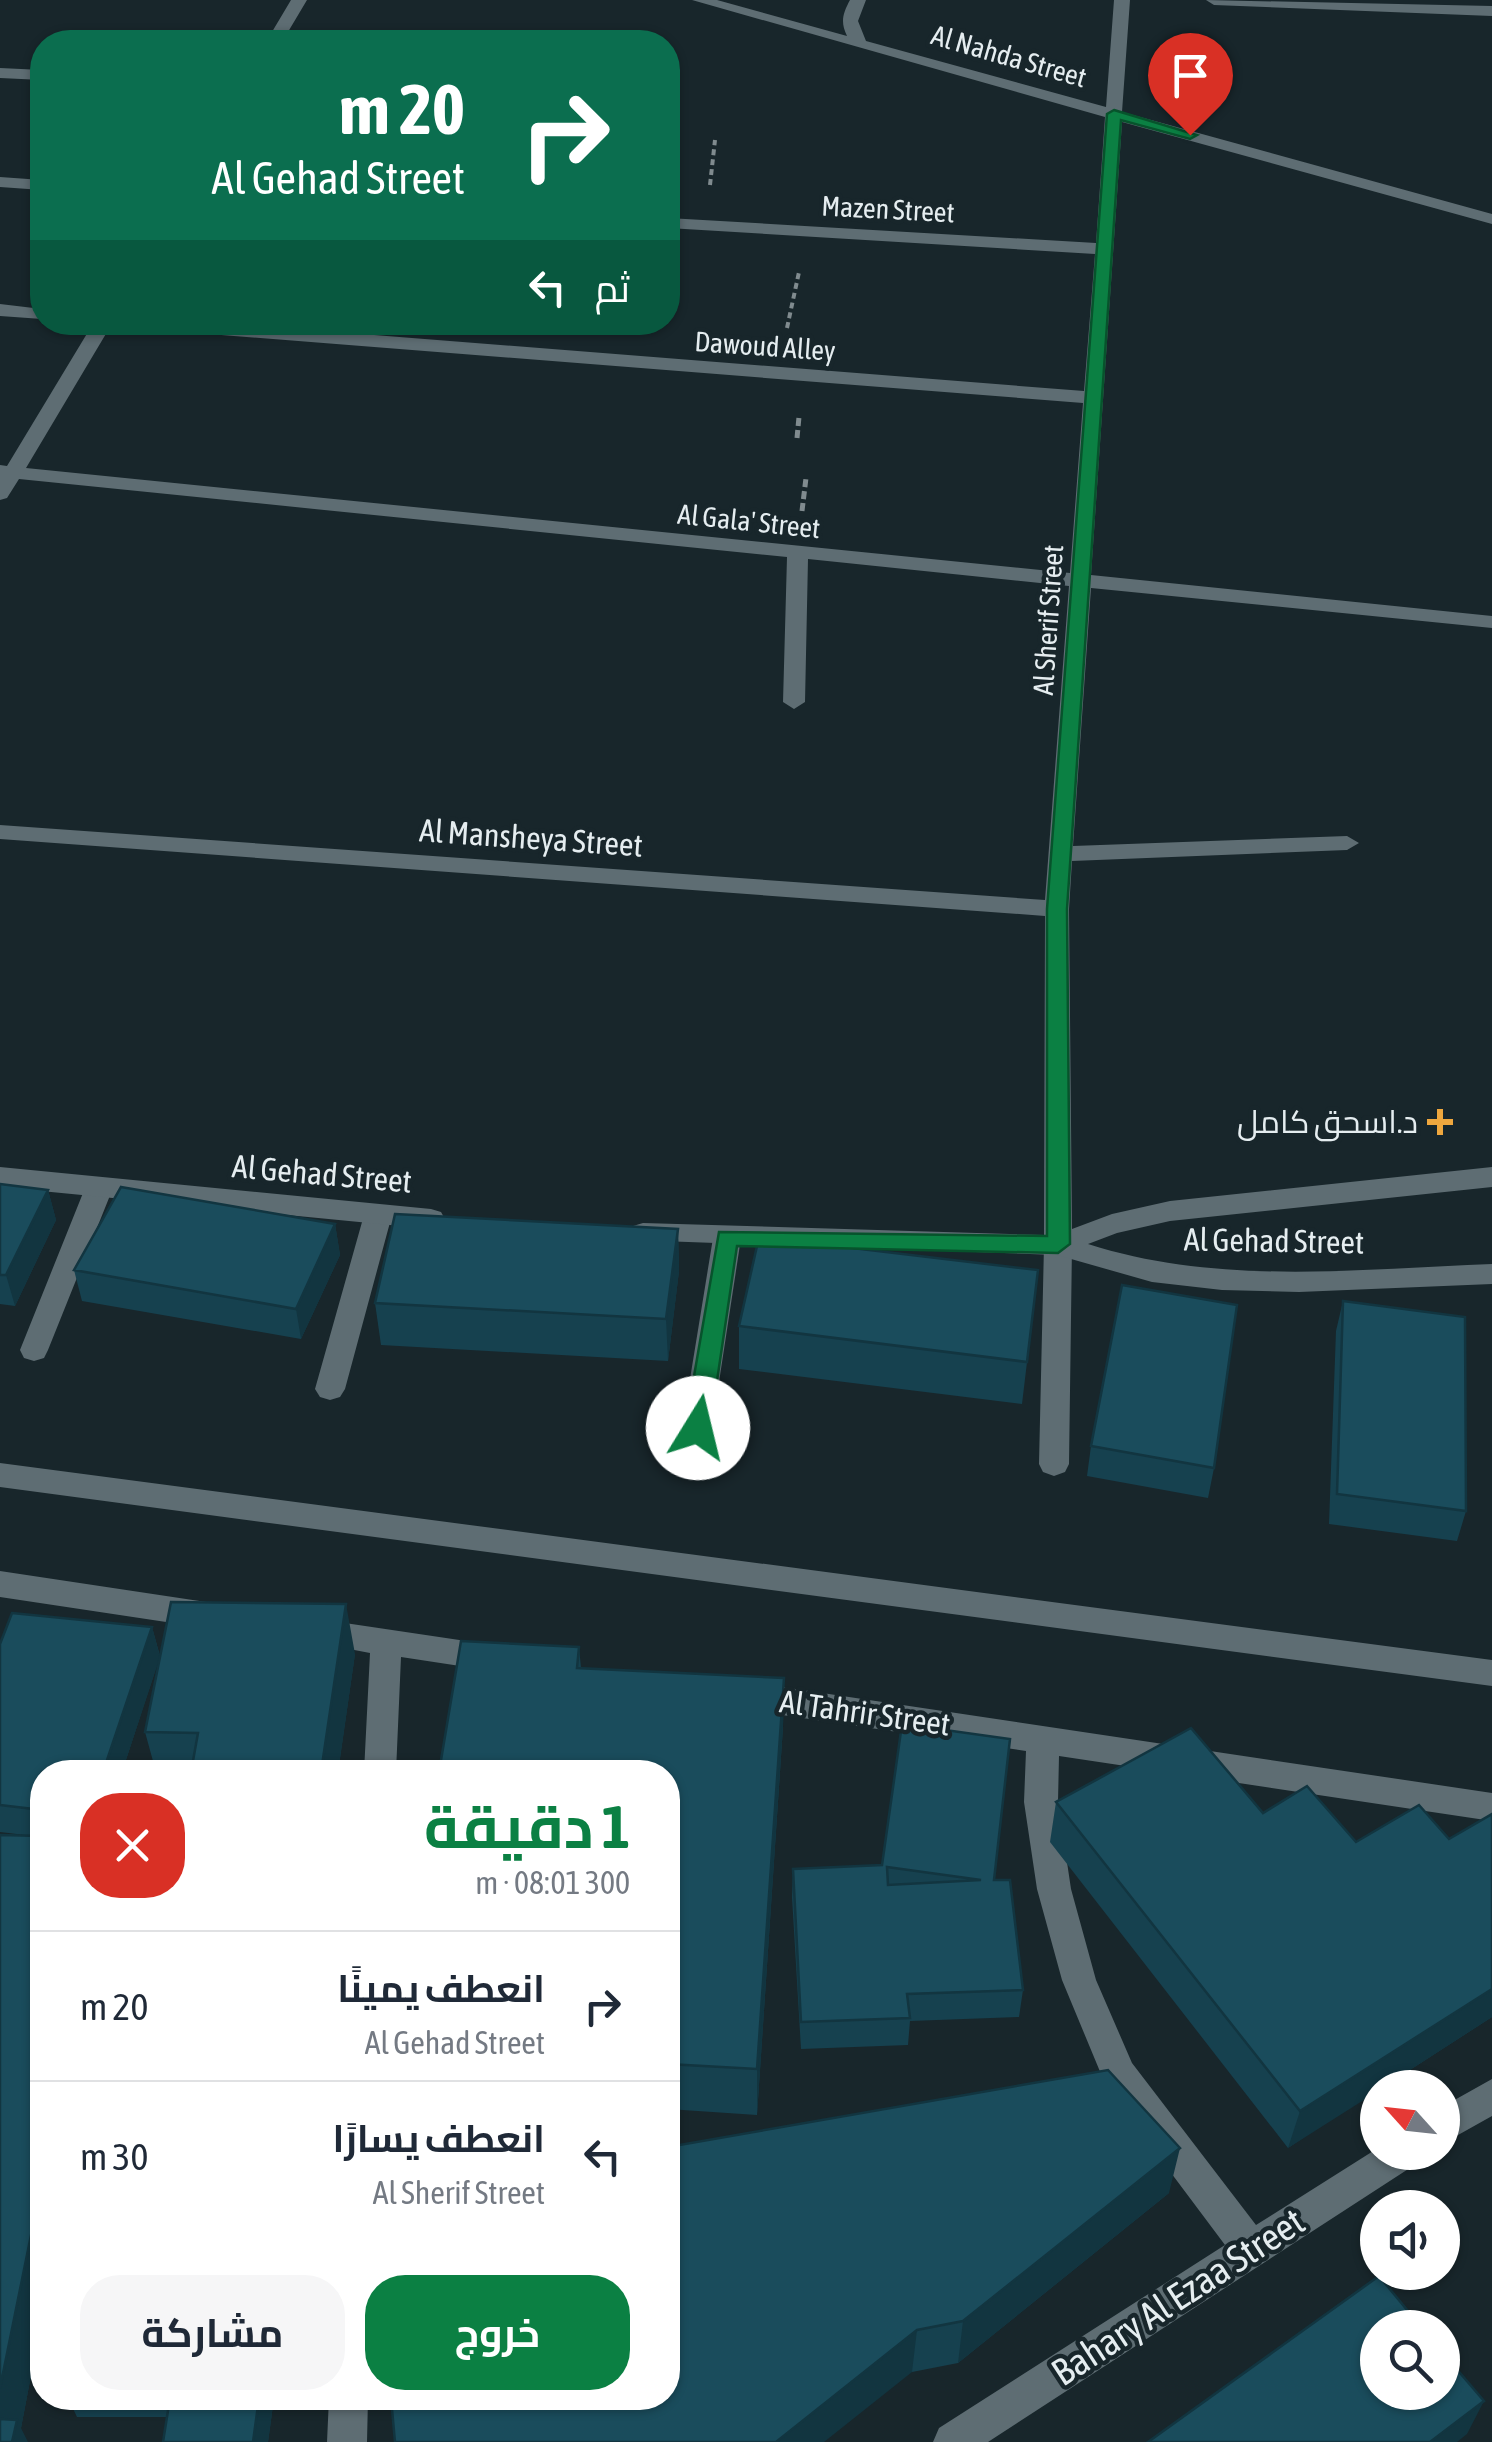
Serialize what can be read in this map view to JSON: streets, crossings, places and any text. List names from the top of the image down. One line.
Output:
{"streets":{"street":["Al Nahda Street","Mazen Street","Dawoud Alley","Al Gala' Street","Al Sherif Street","Al Mansheya Street","Al Gehad Street","Al Tahrir Street","Bahary Al Ezaa Street"]},"crossings":[["Al Nahda Street","Al Sherif Street"],["Mazen Street","Al Sherif Street"],["Dawoud Alley","Al Sherif Street"],["Al Gala' Street","Al Sherif Street"],["Al Sherif Street","Al Mansheya Street"],["Al Sherif Street","Al Gehad Street"]],"places":{"health":["د.اسحق كامل"]},"north":"top left","page":{"turn":["20 m","Al Gehad Street"],"then":"ثم","heading":["1 دقيقة","300 m · 08:01"],"list":[{"name":"انعطف يمينًا","note":"Al Gehad Street","value":"20 m"},{"name":"انعطف يسارًا","note":"Al Sherif Street","value":"30 m"}],"buttons":["خروج","مشاركة"]}}
